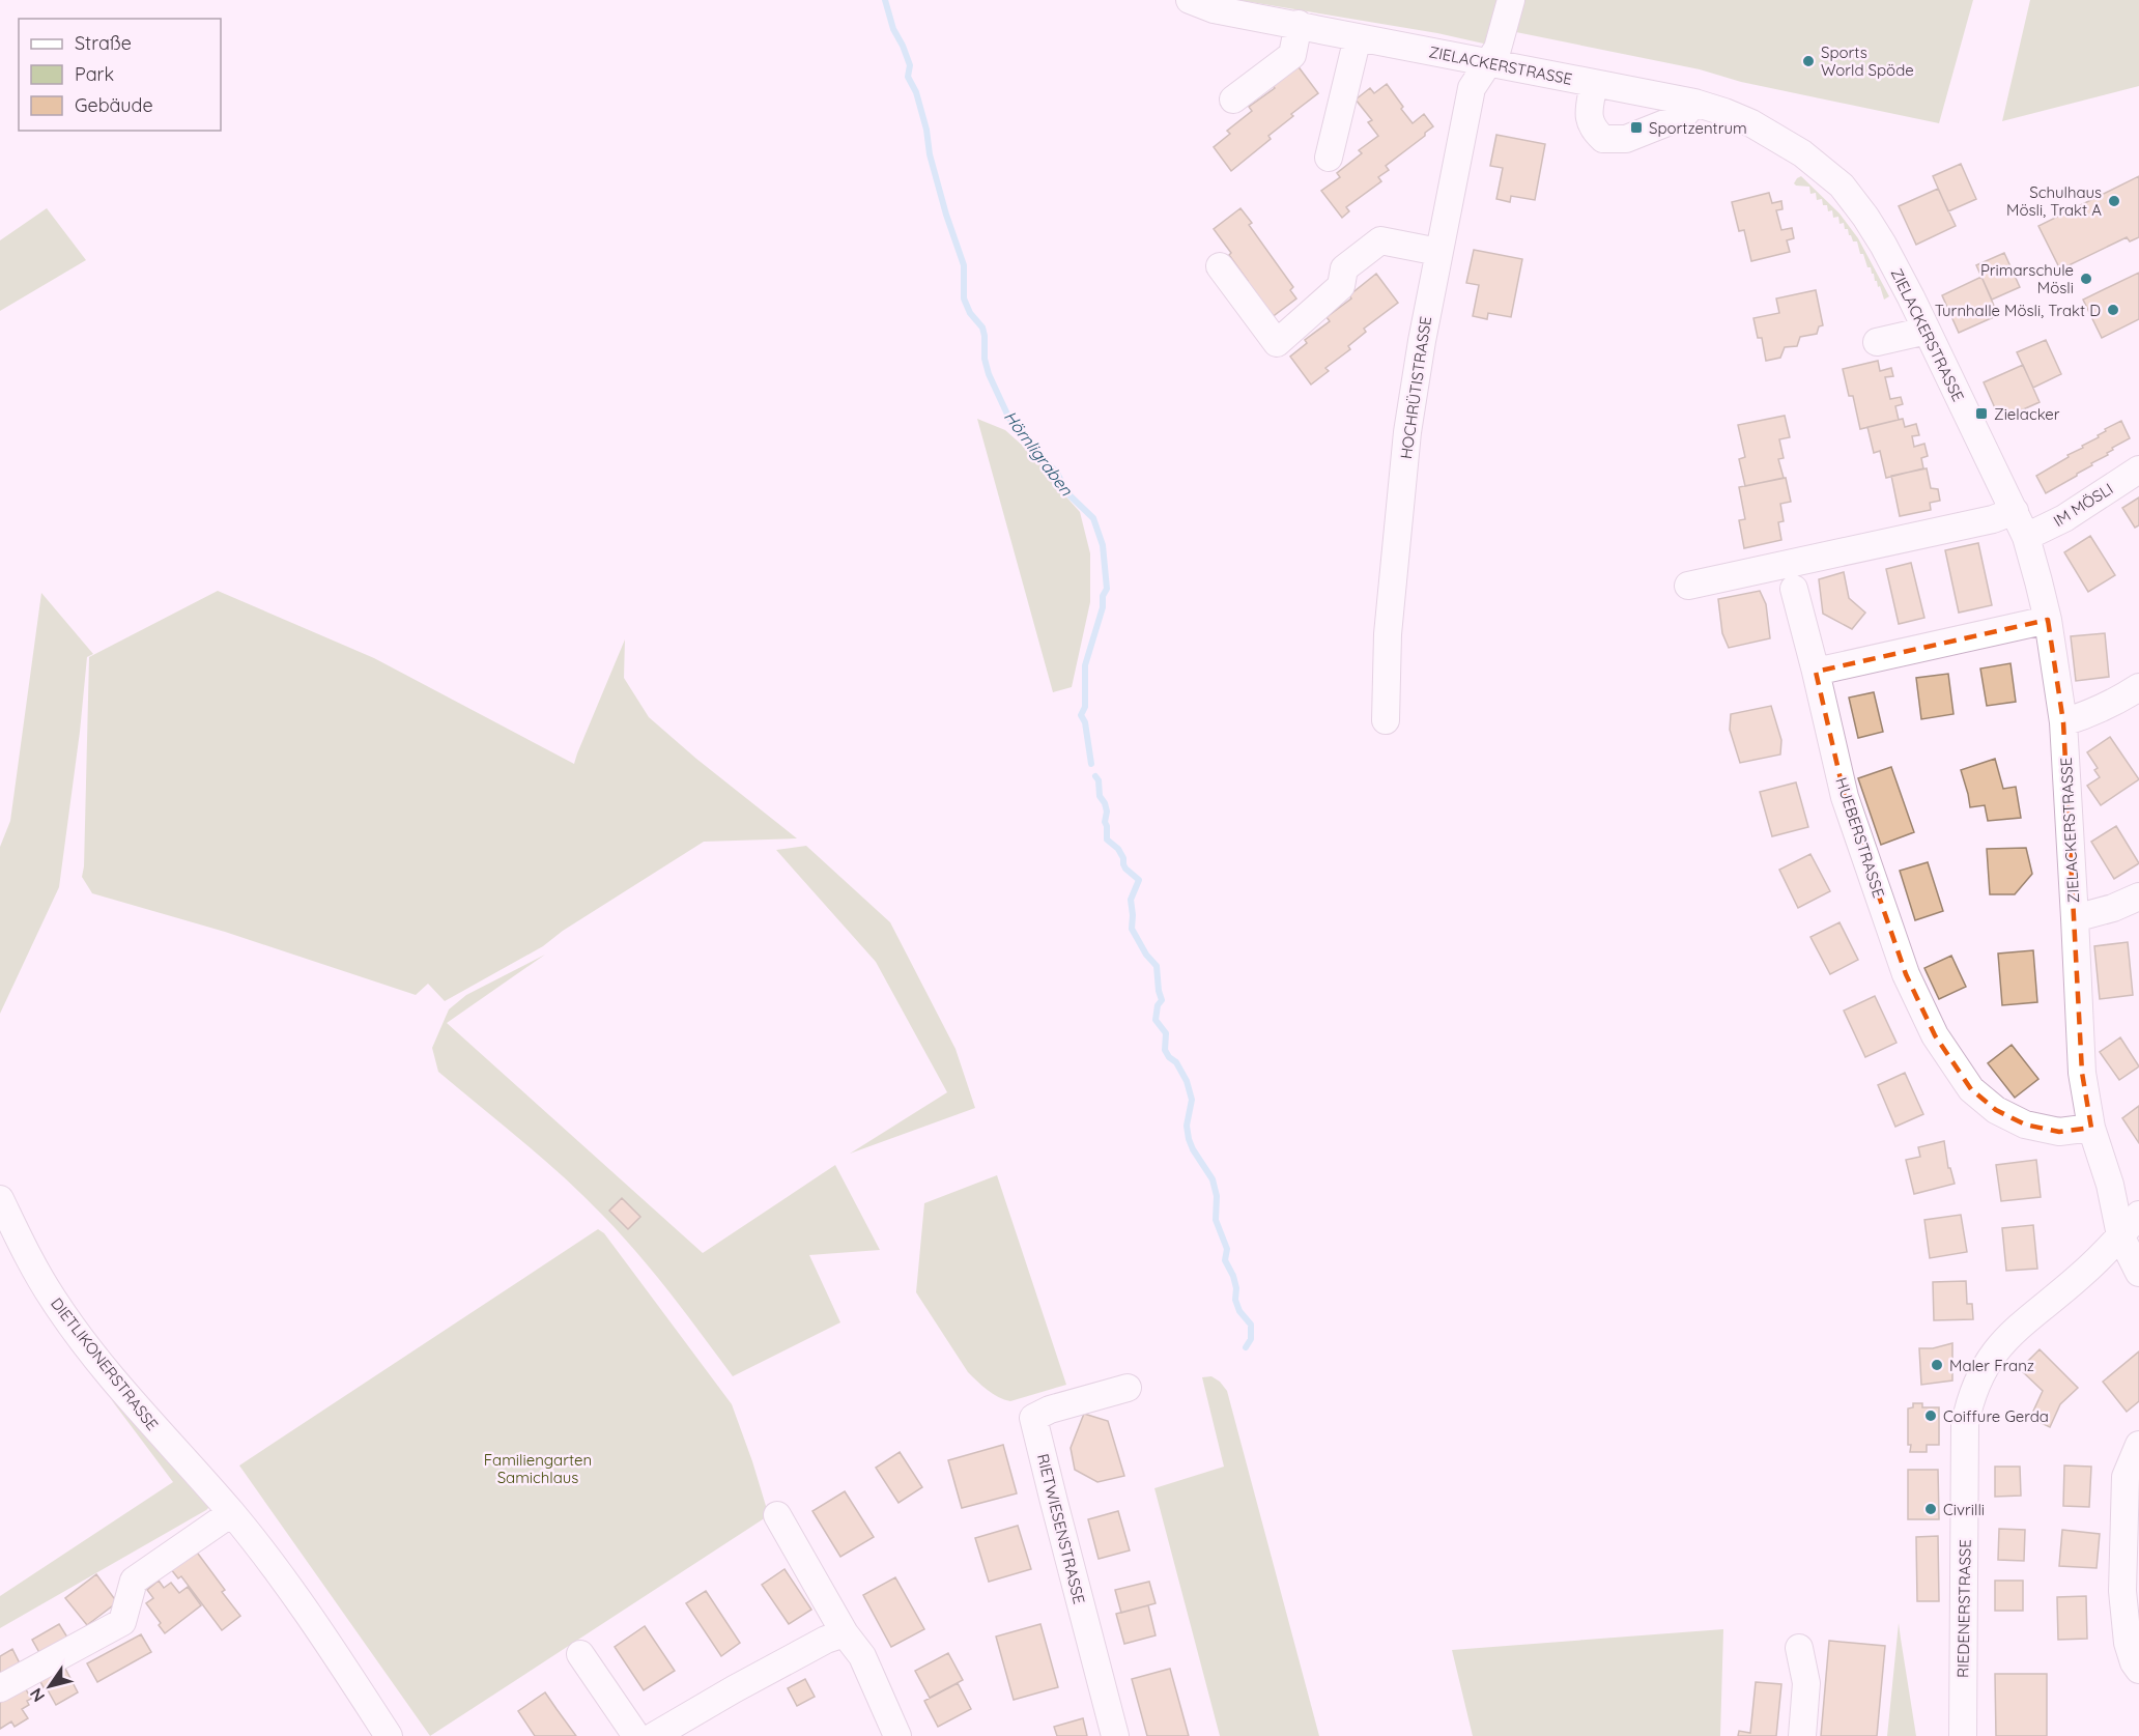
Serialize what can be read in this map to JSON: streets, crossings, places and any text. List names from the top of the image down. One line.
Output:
{"streets":{"street":["ZIELACKERSTRASSE","HOCHRÜTISTRASSE","IM MÖSLI","HUEBERSTRASSE","DIETLIKONERSTRASSE","RIETWIESENSTRASSE","RIEDENERSTRASSE"]},"crossings":[["ZIELACKERSTRASSE","HOCHRÜTISTRASSE"],["ZIELACKERSTRASSE","IM MÖSLI"],["ZIELACKERSTRASSE","HUEBERSTRASSE"],["ZIELACKERSTRASSE","RIEDENERSTRASSE"]],"water":["Hörnligraben"],"parks":["Familiengarten Samichlaus"],"places":{"other":["Sports World Spöde","Schulhaus Mösli, Trakt A","Primarschule Mösli","Turnhalle Mösli, Trakt D","Maler Franz","Coiffure Gerda","Civrilli"],"transit":["Sportzentrum","Zielacker"]},"legend":["Straße","Park","Gebäude"],"north":"bottom left"}
